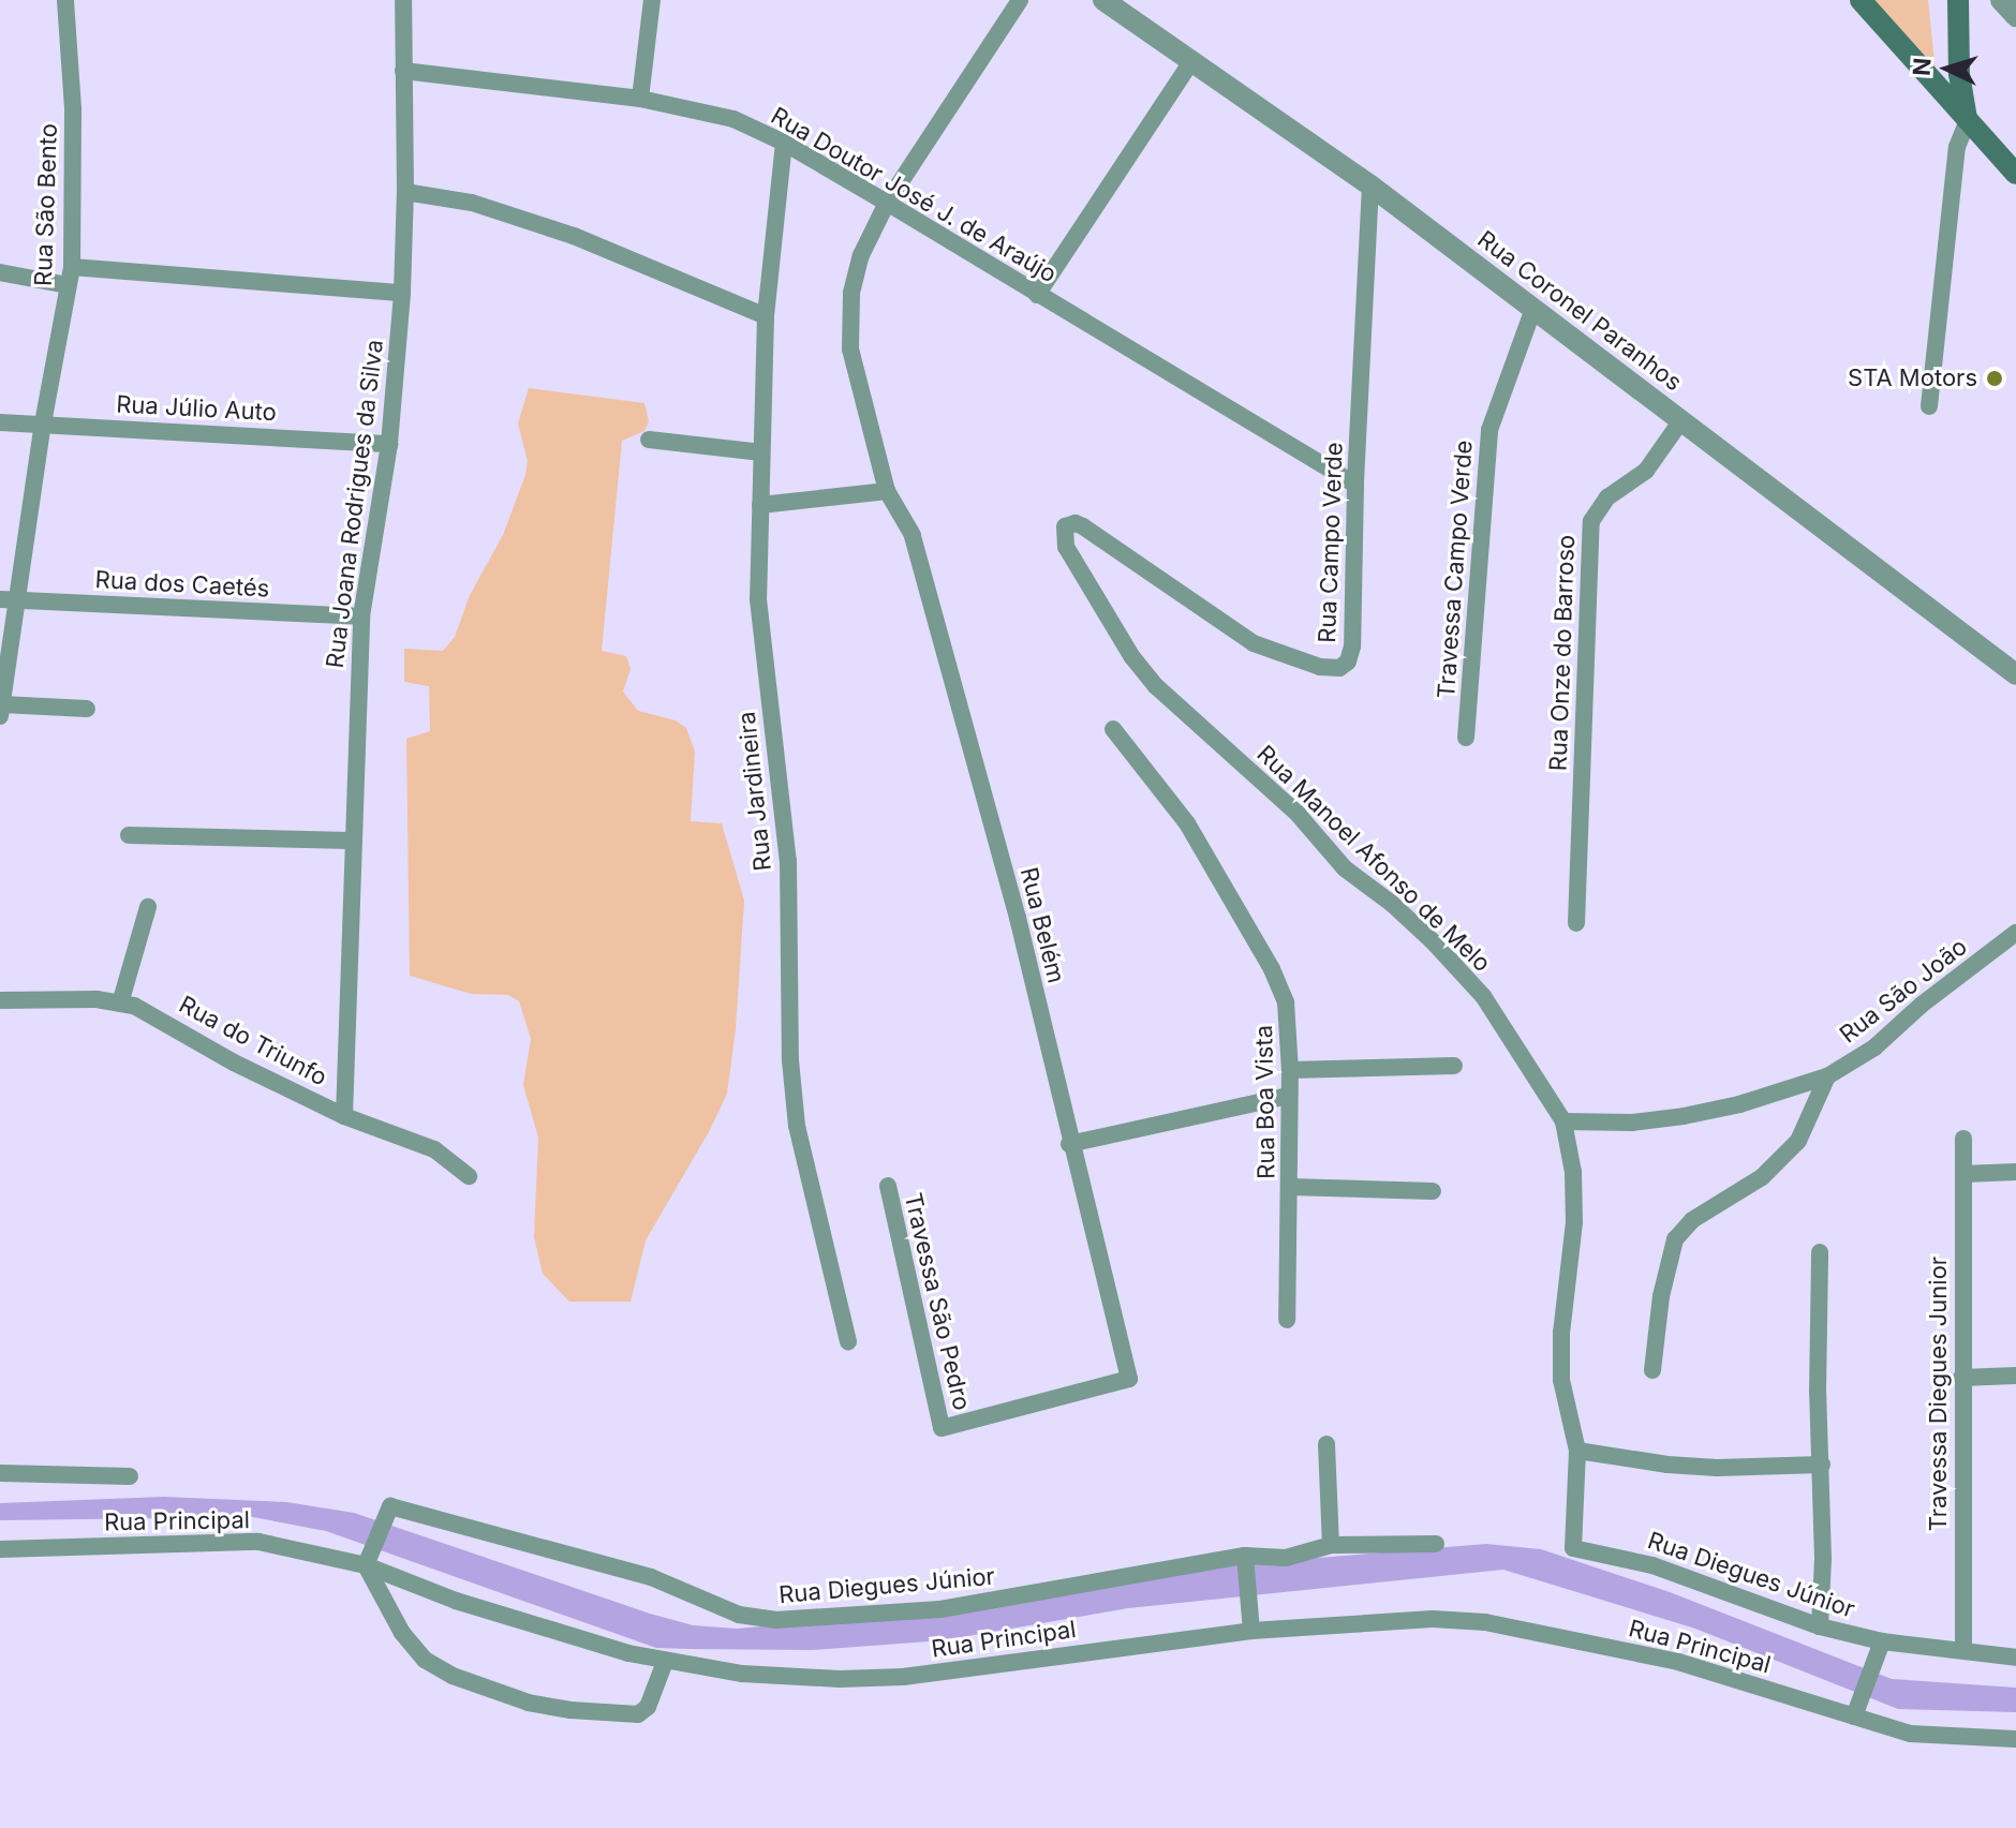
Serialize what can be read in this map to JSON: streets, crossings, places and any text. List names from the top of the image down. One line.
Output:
{"streets":{"street":["Rua Doutor José J. de Araújo","Rua São Bento","Rua Coronel Paranhos","Rua Júlio Auto","Rua Joana Rodrigues da Silva","Rua Campo Verde","Travessa Campo Verde","Rua dos Caetés","Rua Onze do Barroso","Rua Jardineira","Rua Manoel Afonso de Melo","Rua Belém","Rua São João","Rua do Triunfo","Rua Boa Vista","Travessa São Pedro","Travessa Diegues Junior","Rua Principal","Rua Diegues Júnior"]},"crossings":[["Rua Doutor José J. de Araújo","Rua Joana Rodrigues da Silva"],["Rua Doutor José J. de Araújo","Rua Campo Verde"],["Rua Doutor José J. de Araújo","Rua Jardineira"],["Rua Doutor José J. de Araújo","Rua Belém"],["Rua São Bento","Rua Júlio Auto"],["Rua São Bento","Rua dos Caetés"],["Rua Coronel Paranhos","Rua Campo Verde"],["Rua Coronel Paranhos","Travessa Campo Verde"],["Rua Coronel Paranhos","Rua Onze do Barroso"],["Rua Júlio Auto","Rua Joana Rodrigues da Silva"],["Rua Joana Rodrigues da Silva","Rua dos Caetés"],["Rua Joana Rodrigues da Silva","Rua do Triunfo"],["Rua Campo Verde","Rua Manoel Afonso de Melo"],["Rua Manoel Afonso de Melo","Rua São João"],["Rua Manoel Afonso de Melo","Rua Diegues Júnior"],["Rua Belém","Travessa São Pedro"],["Travessa Diegues Junior","Rua Diegues Júnior"],["Rua Principal","Rua Diegues Júnior"]],"places":["STA Motors"],"north":"left"}
